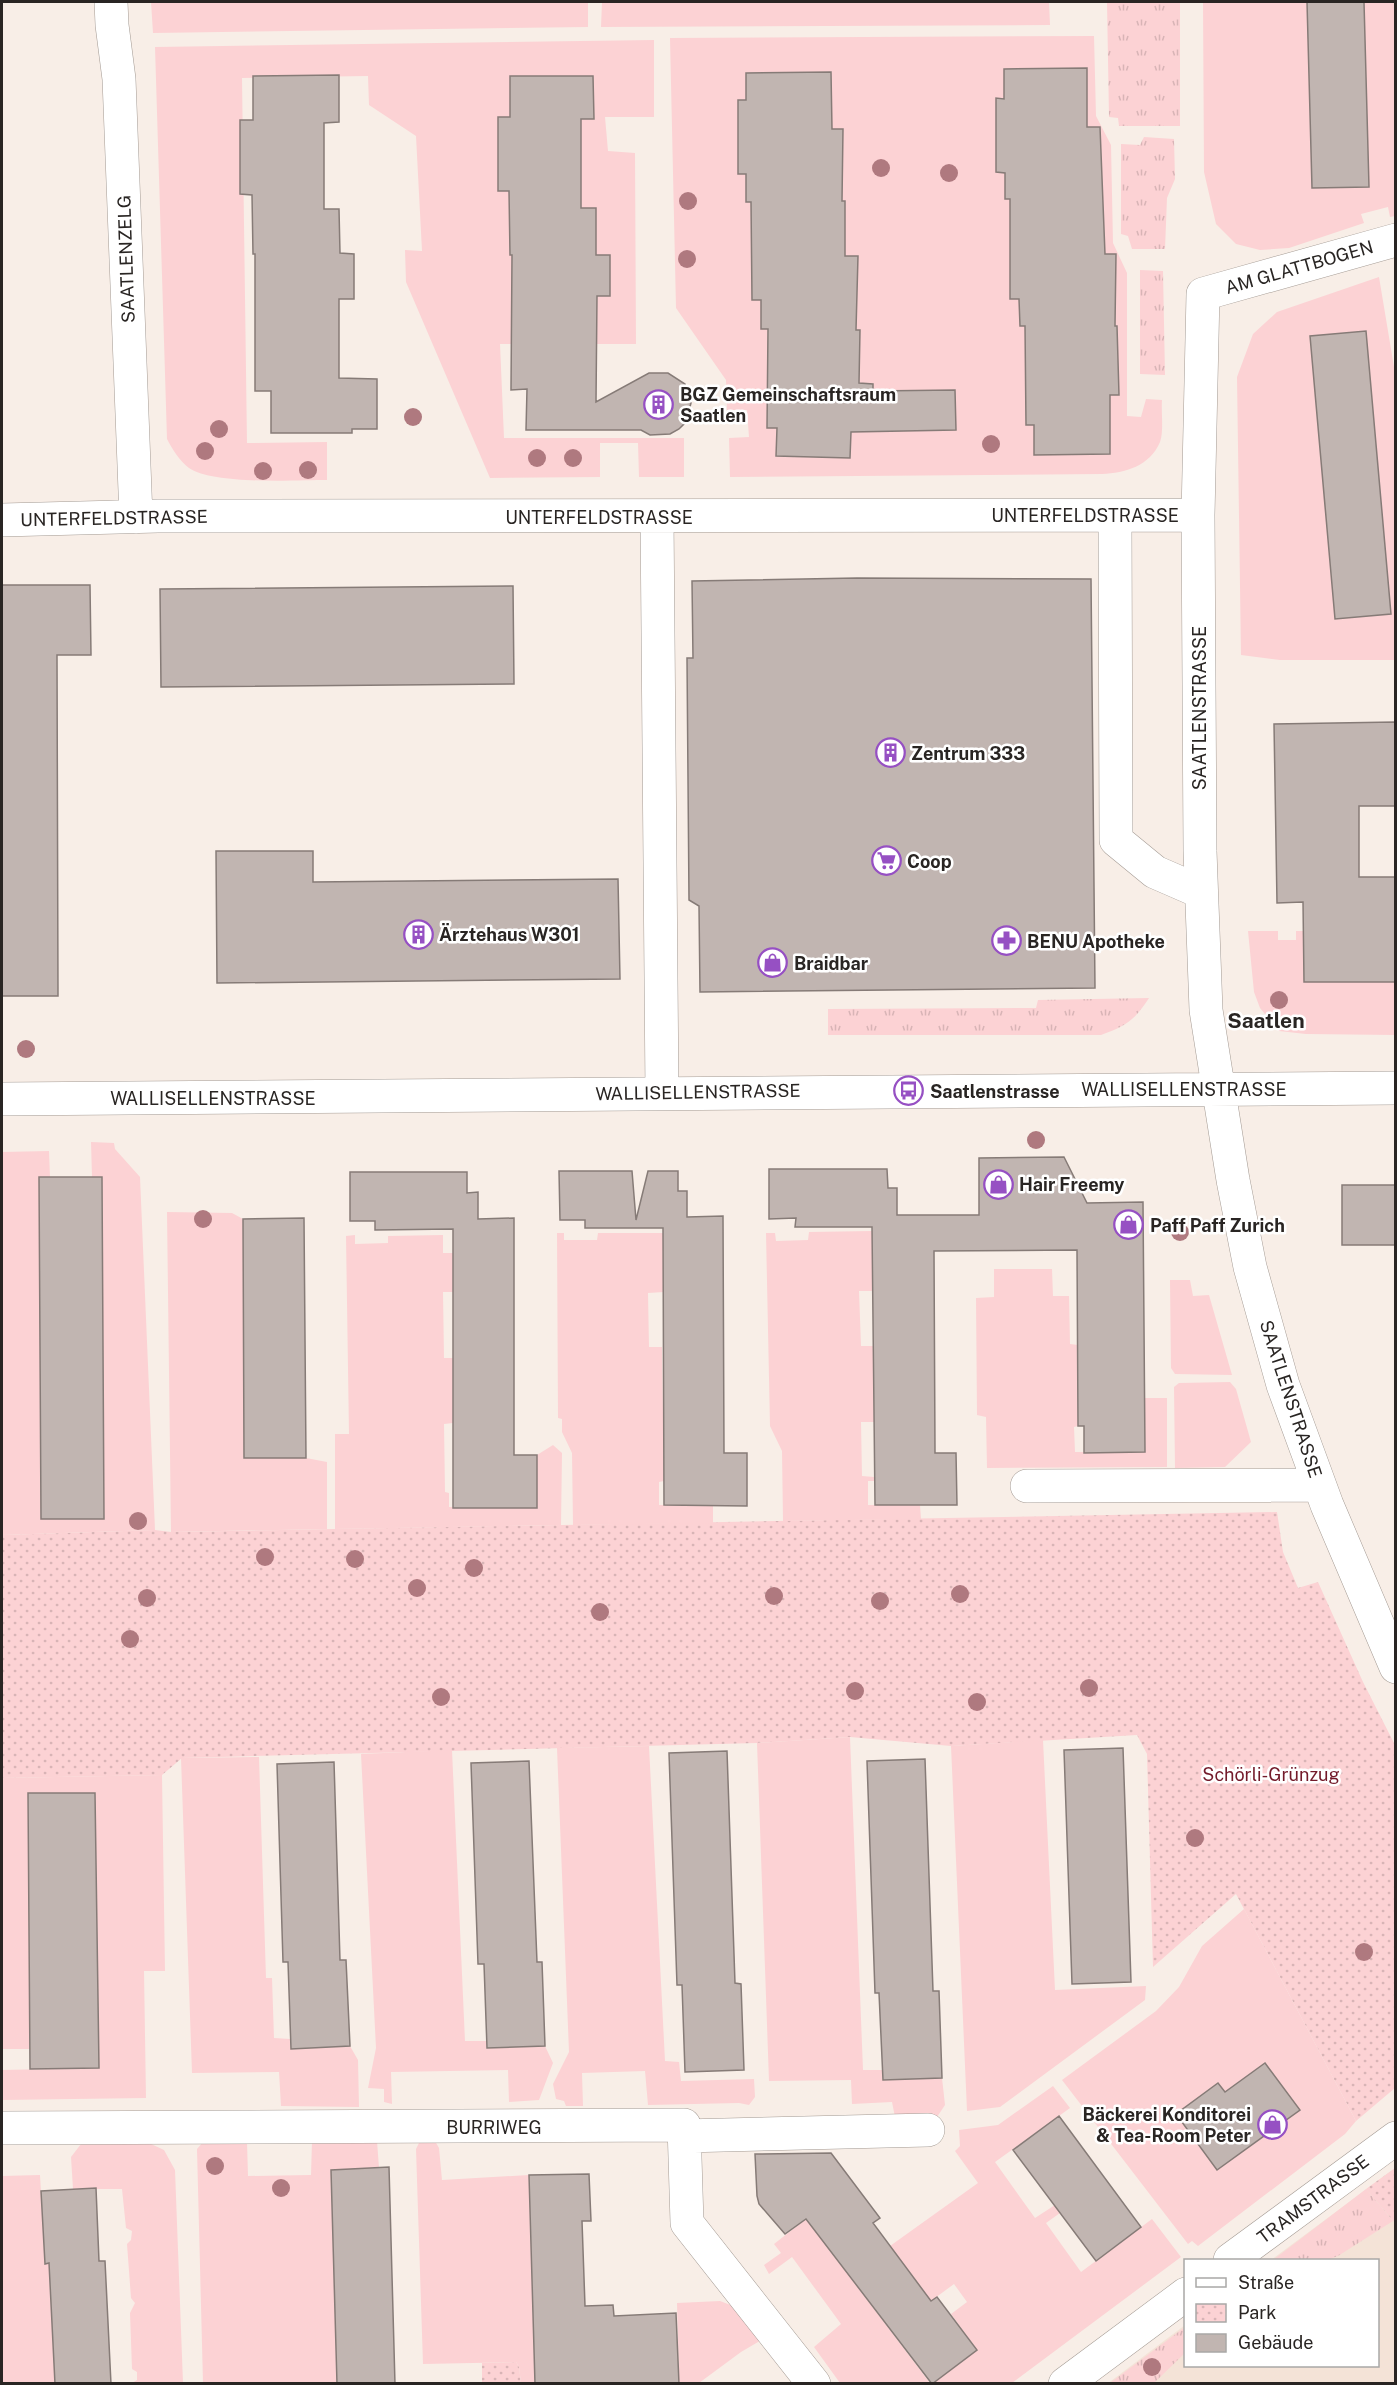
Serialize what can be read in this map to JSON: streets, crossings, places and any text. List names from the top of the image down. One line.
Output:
{"streets":{"street":["SAATLENZELG","AM GLATTBOGEN","UNTERFELDSTRASSE","SAATLENSTRASSE","WALLISELLENSTRASSE","BURRIWEG","TRAMSTRASSE"]},"crossings":[["SAATLENZELG","UNTERFELDSTRASSE"],["AM GLATTBOGEN","SAATLENSTRASSE"],["UNTERFELDSTRASSE","SAATLENSTRASSE"],["SAATLENSTRASSE","WALLISELLENSTRASSE"]],"districts":["Saatlen"],"parks":["Schörli-Grünzug"],"places":{"building":["BGZ Gemeinschaftsraum Saatlen","Zentrum 333","Ärztehaus W301"],"supermarket":["Coop"],"pharmacy":["BENU Apotheke"],"shop":["Braidbar","Hair Freemy","Paff Paff Zurich","Bäckerei Konditorei & Tea-Room Peter"],"bus stop":["Saatlenstrasse"]},"legend":["Straße","Park","Gebäude"]}
